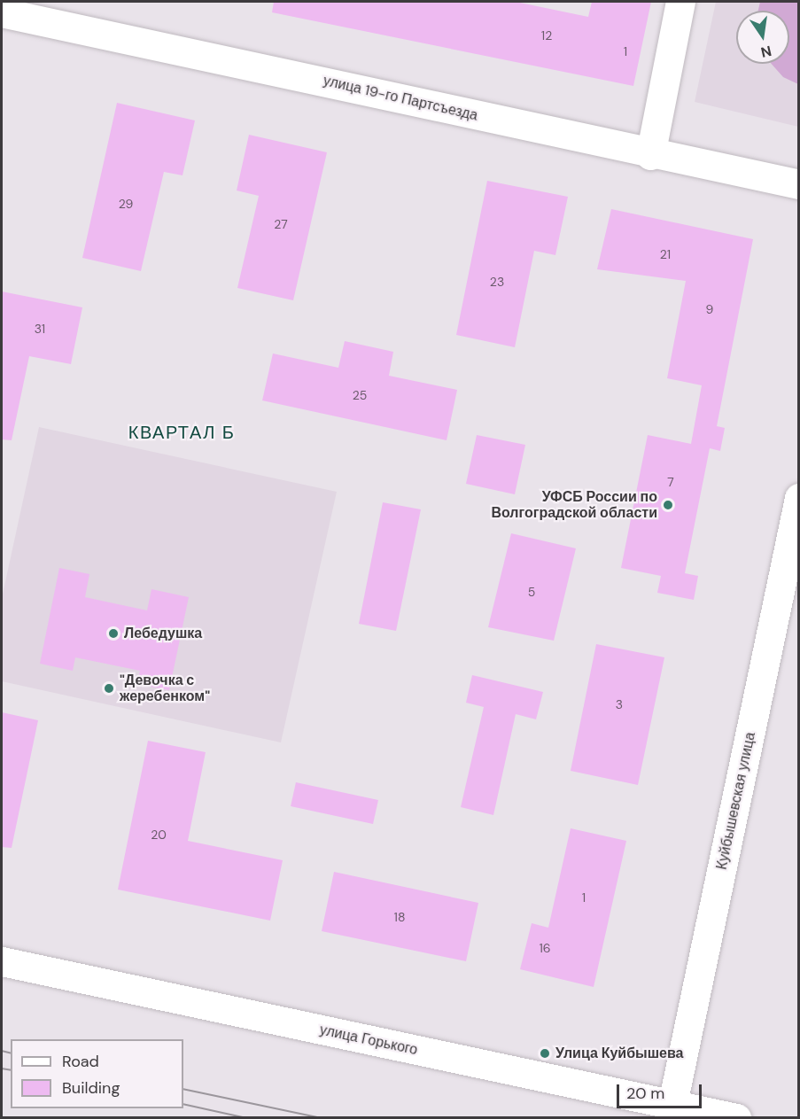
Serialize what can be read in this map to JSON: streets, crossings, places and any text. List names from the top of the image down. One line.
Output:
{"streets":{"street":["улица 19-го Партсъезда","Куйбышевская улица","улица Горького"]},"crossings":[["Куйбышевская улица","улица Горького"]],"districts":["КВАРТАЛ Б"],"places":["УФСБ России по Волгоградской области","Лебедушка","\"Девочка с жеребенком\"","Улица Куйбышева"],"house_numbers":["12","1","29","27","21","23","9","31","25","7","5","3","20","1","18","16"],"legend":["Road","Building"],"scale_bar":"20 m","north":"bottom"}
